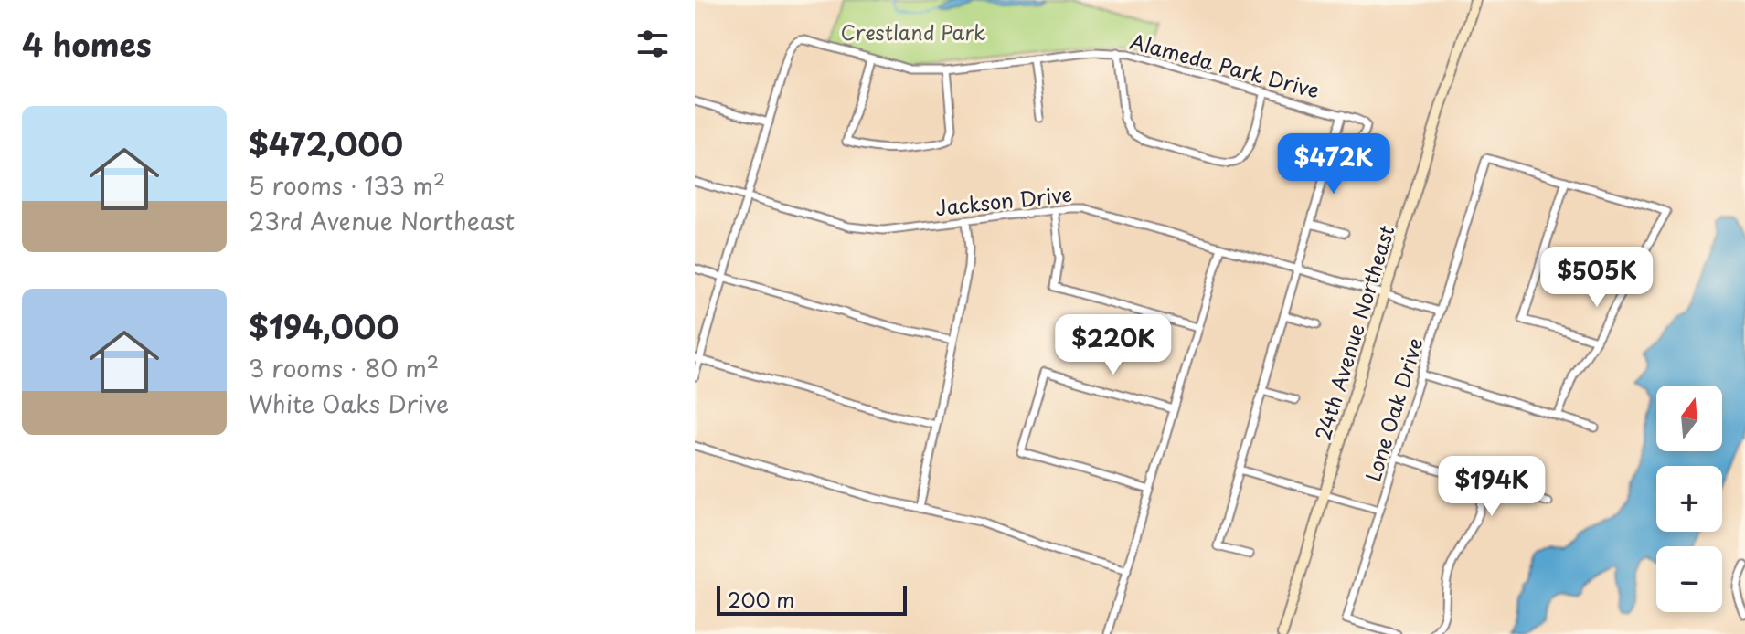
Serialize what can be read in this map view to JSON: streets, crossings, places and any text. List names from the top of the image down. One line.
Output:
{"streets":{"street":["Alameda Park Drive","Jackson Drive","24th Avenue Northeast","Lone Oak Drive"]},"crossings":[["Jackson Drive","24th Avenue Northeast"],["Jackson Drive","Lone Oak Drive"]],"parks":["Crestland Park"],"scale_bar":"200 m","north":"top","page":{"heading":"4 homes","list":[{"name":"$472,000","note":"5 rooms · 133 m² · 23rd Avenue Northeast"},{"name":"$194,000","note":"3 rooms · 80 m² · White Oaks Drive"}],"price":["$472K","$505K","$220K","$194K"],"map_buttons":["+","−"],"scale":"200 m"}}
